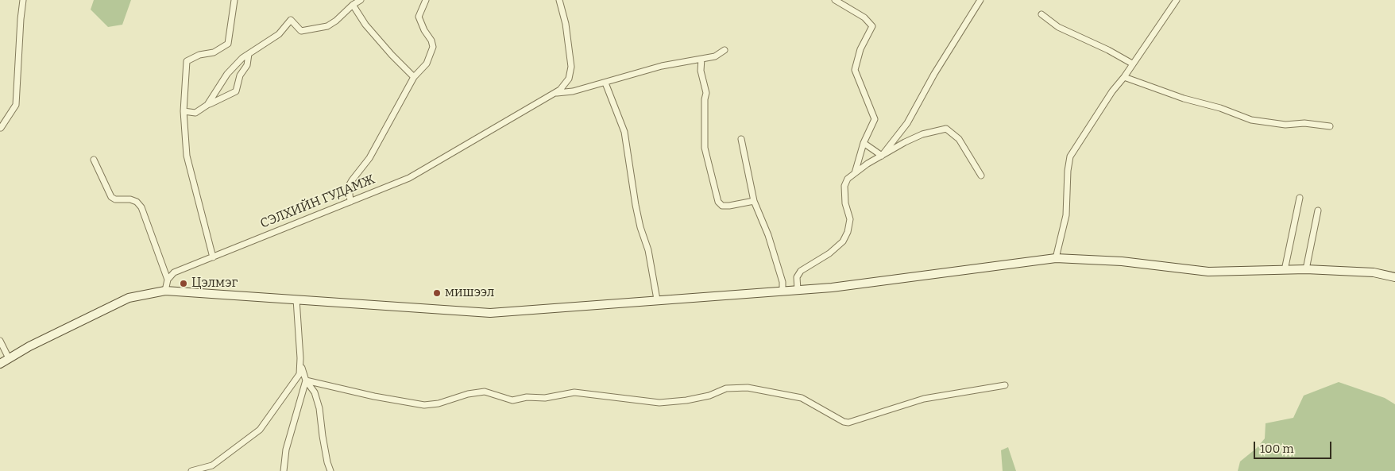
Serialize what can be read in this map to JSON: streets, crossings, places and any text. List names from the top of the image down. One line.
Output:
{"streets":{"street":["СЭЛХИЙН ГУДАМЖ"]},"places":["Цэлмэг","мишээл"],"scale_bar":"100 m"}
